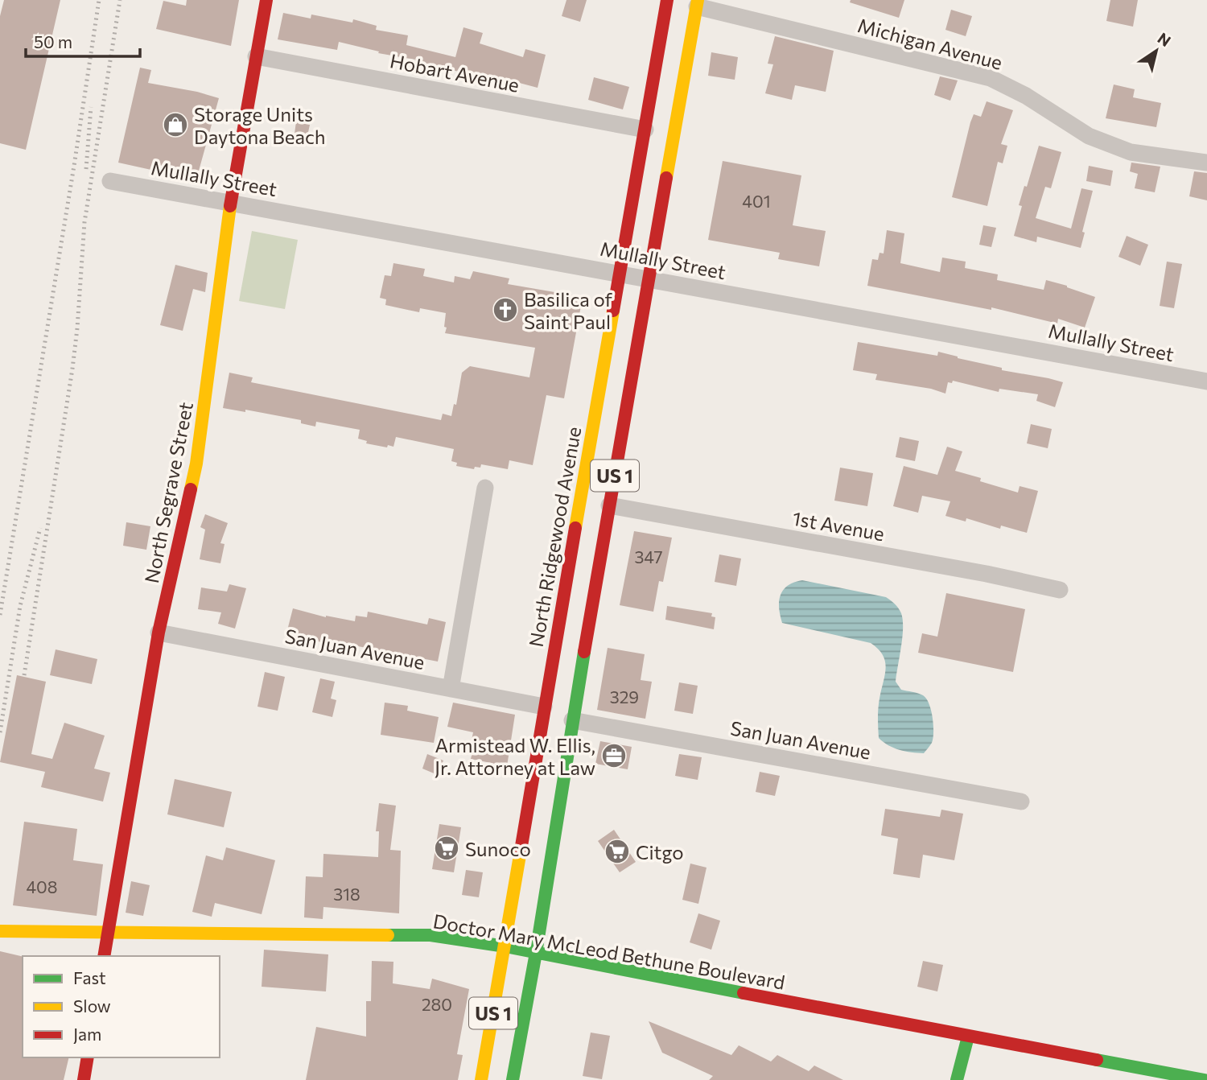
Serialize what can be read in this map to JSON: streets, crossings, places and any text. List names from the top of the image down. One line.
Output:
{"streets":{"street":["Michigan Avenue","Hobart Avenue","Mullally Street","US 1","North Segrave Street","1st Avenue","North Ridgewood Avenue","San Juan Avenue","Doctor Mary McLeod Bethune Boulevard"]},"crossings":[["Michigan Avenue","US 1"],["Hobart Avenue","North Segrave Street"],["Hobart Avenue","North Ridgewood Avenue"],["Mullally Street","US 1"],["Mullally Street","North Segrave Street"],["Mullally Street","North Ridgewood Avenue"],["US 1","1st Avenue"],["US 1","San Juan Avenue"],["US 1","Doctor Mary McLeod Bethune Boulevard"],["North Segrave Street","San Juan Avenue"],["North Segrave Street","Doctor Mary McLeod Bethune Boulevard"],["North Ridgewood Avenue","San Juan Avenue"],["North Ridgewood Avenue","Doctor Mary McLeod Bethune Boulevard"]],"places":{"shop":["Storage Units Daytona Beach"],"church":["Basilica of Saint Paul"],"office":["Armistead W. Ellis, Jr. Attorney at Law"],"supermarket":["Sunoco","Citgo"]},"house_numbers":["401","347","329","408","318","280"],"legend":["Fast","Slow","Jam"],"scale_bar":"50 m","north":"top right"}
